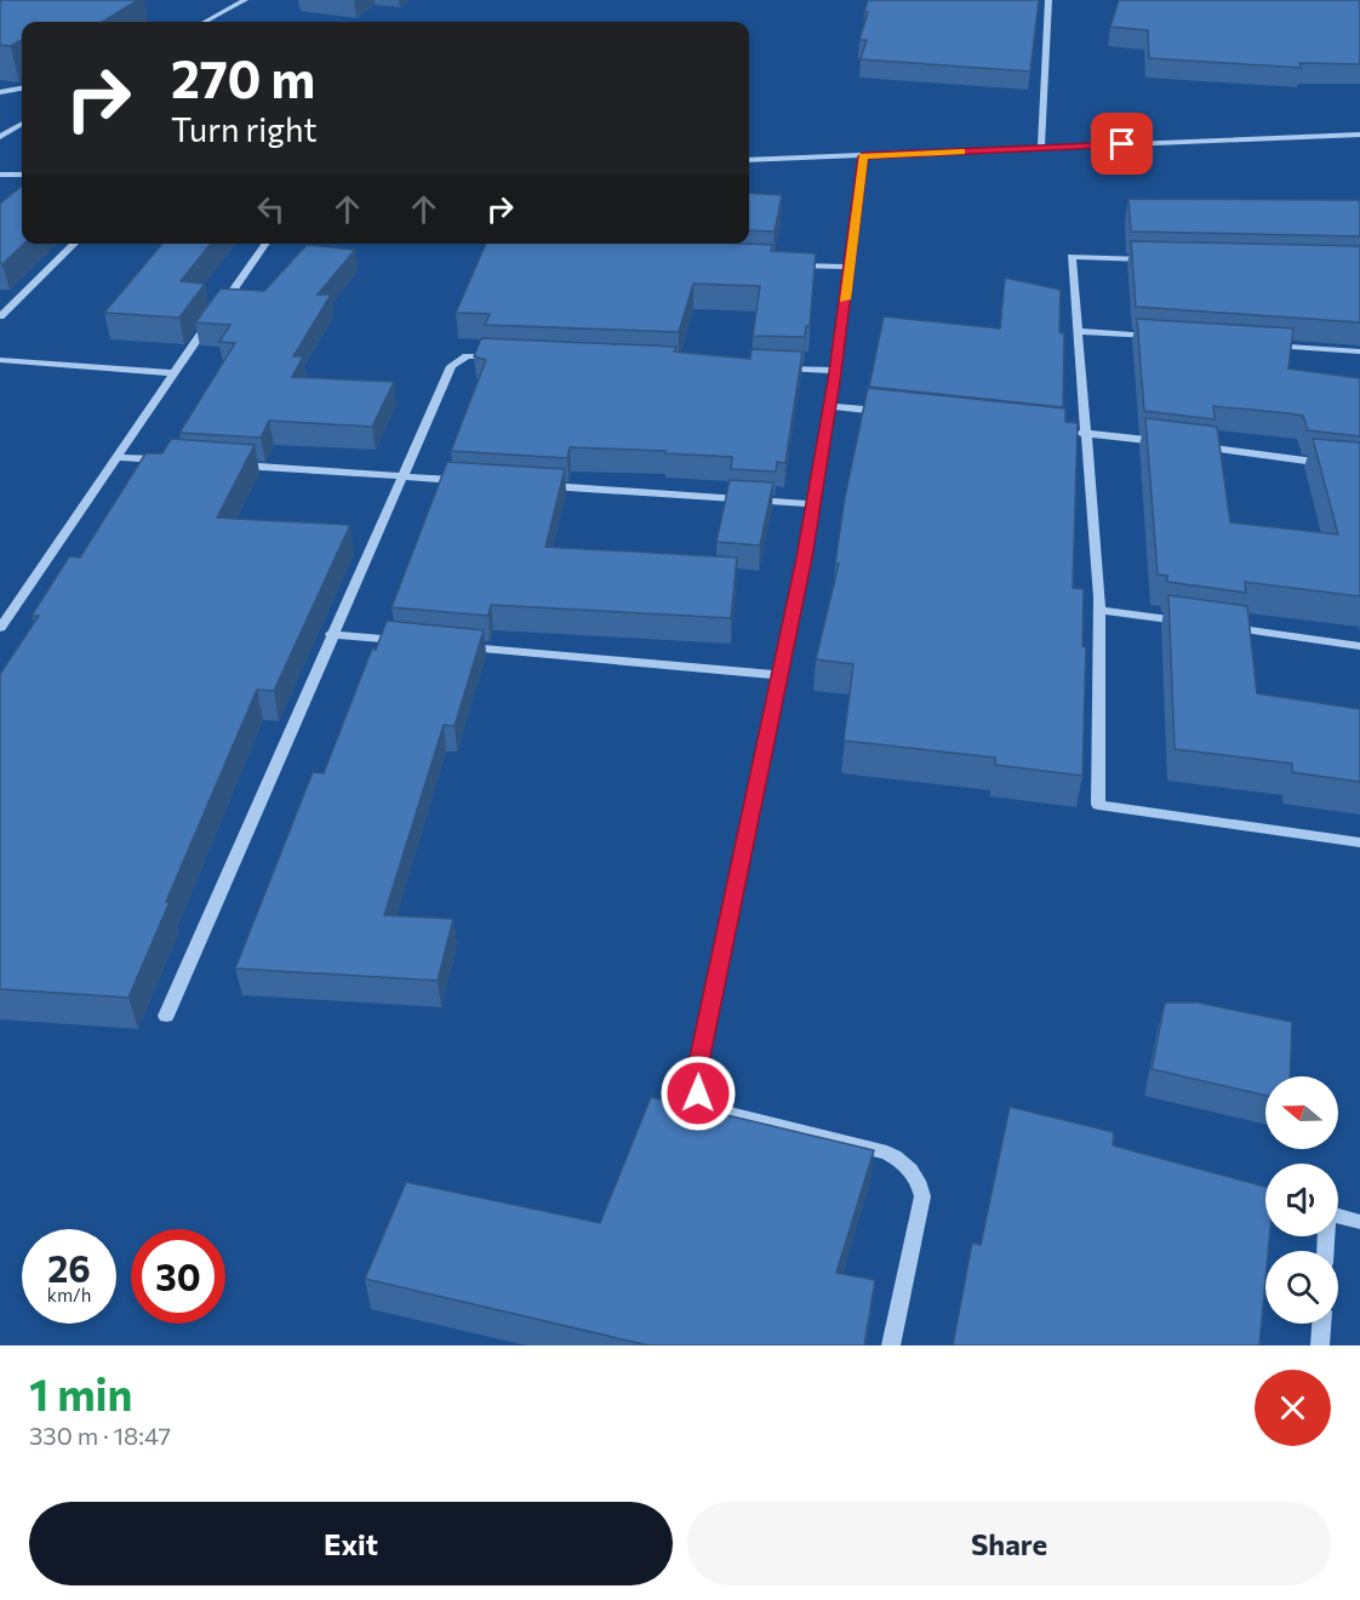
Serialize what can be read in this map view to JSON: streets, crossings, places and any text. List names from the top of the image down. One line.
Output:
{"north":"left","page":{"turn":["270 m","Turn right"],"speed":"26 km/h","limit":"30","heading":["1 min","330 m · 18:47"],"buttons":["Exit","Share"]}}
